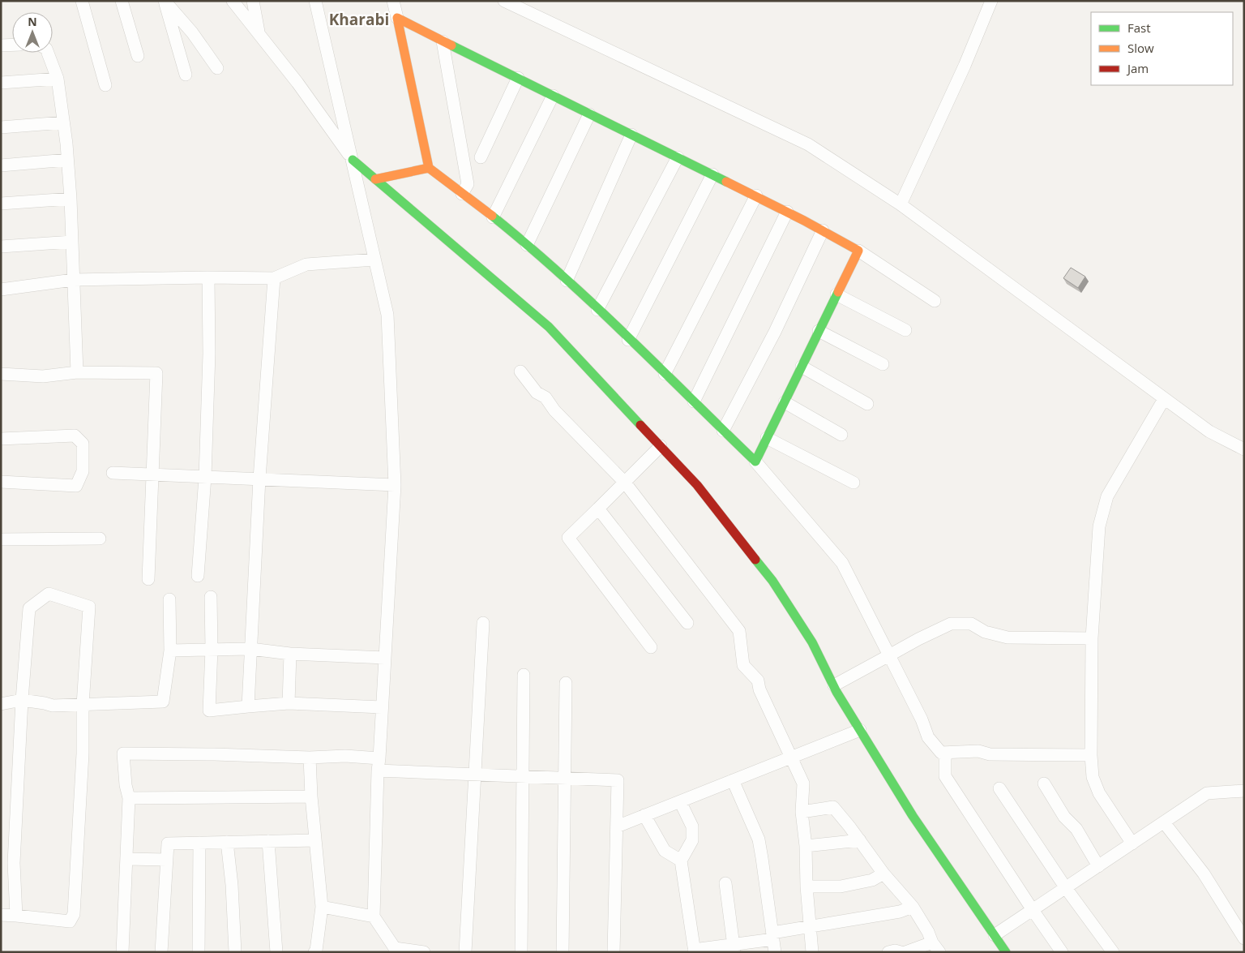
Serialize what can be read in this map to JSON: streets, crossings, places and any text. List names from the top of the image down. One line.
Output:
{"districts":["Kharabi"],"legend":["Fast","Slow","Jam"],"north":"top"}
